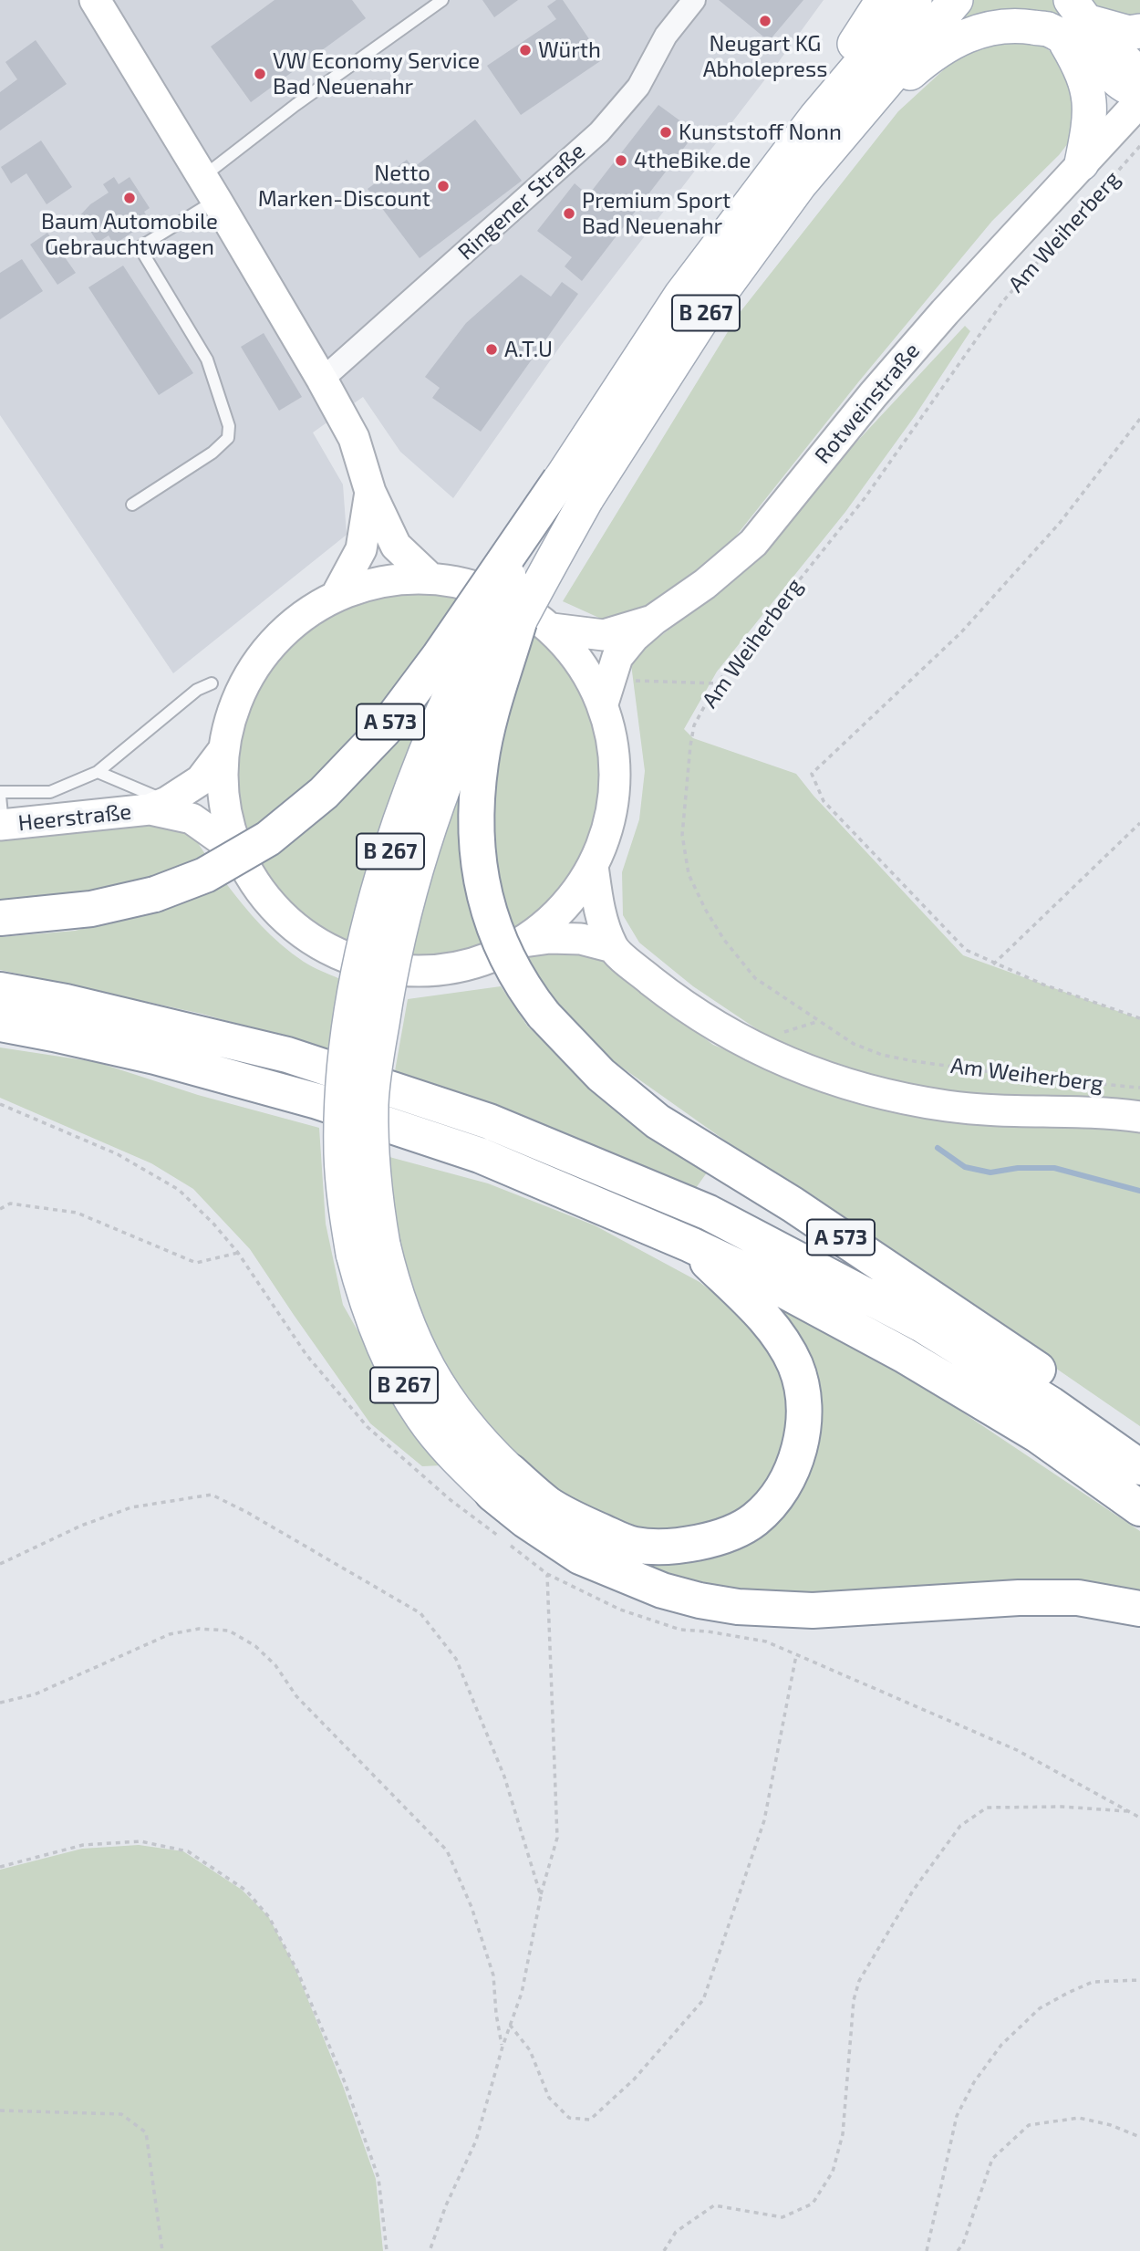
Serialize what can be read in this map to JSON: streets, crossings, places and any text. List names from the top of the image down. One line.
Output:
{"streets":{"highway":["A 573"],"main road":["B 267","Rotweinstraße","Heerstraße"],"street":["Ringener Straße"],"path":["Am Weiherberg"]},"crossings":[["B 267","A 573"]],"places":["Neugart KG Abholepress","Würth","VW Economy Service Bad Neuenahr","Kunststoff Nonn","4theBike.de","Netto Marken-Discount","Baum Automobile Gebrauchtwagen","Premium Sport Bad Neuenahr","A.T.U"]}
